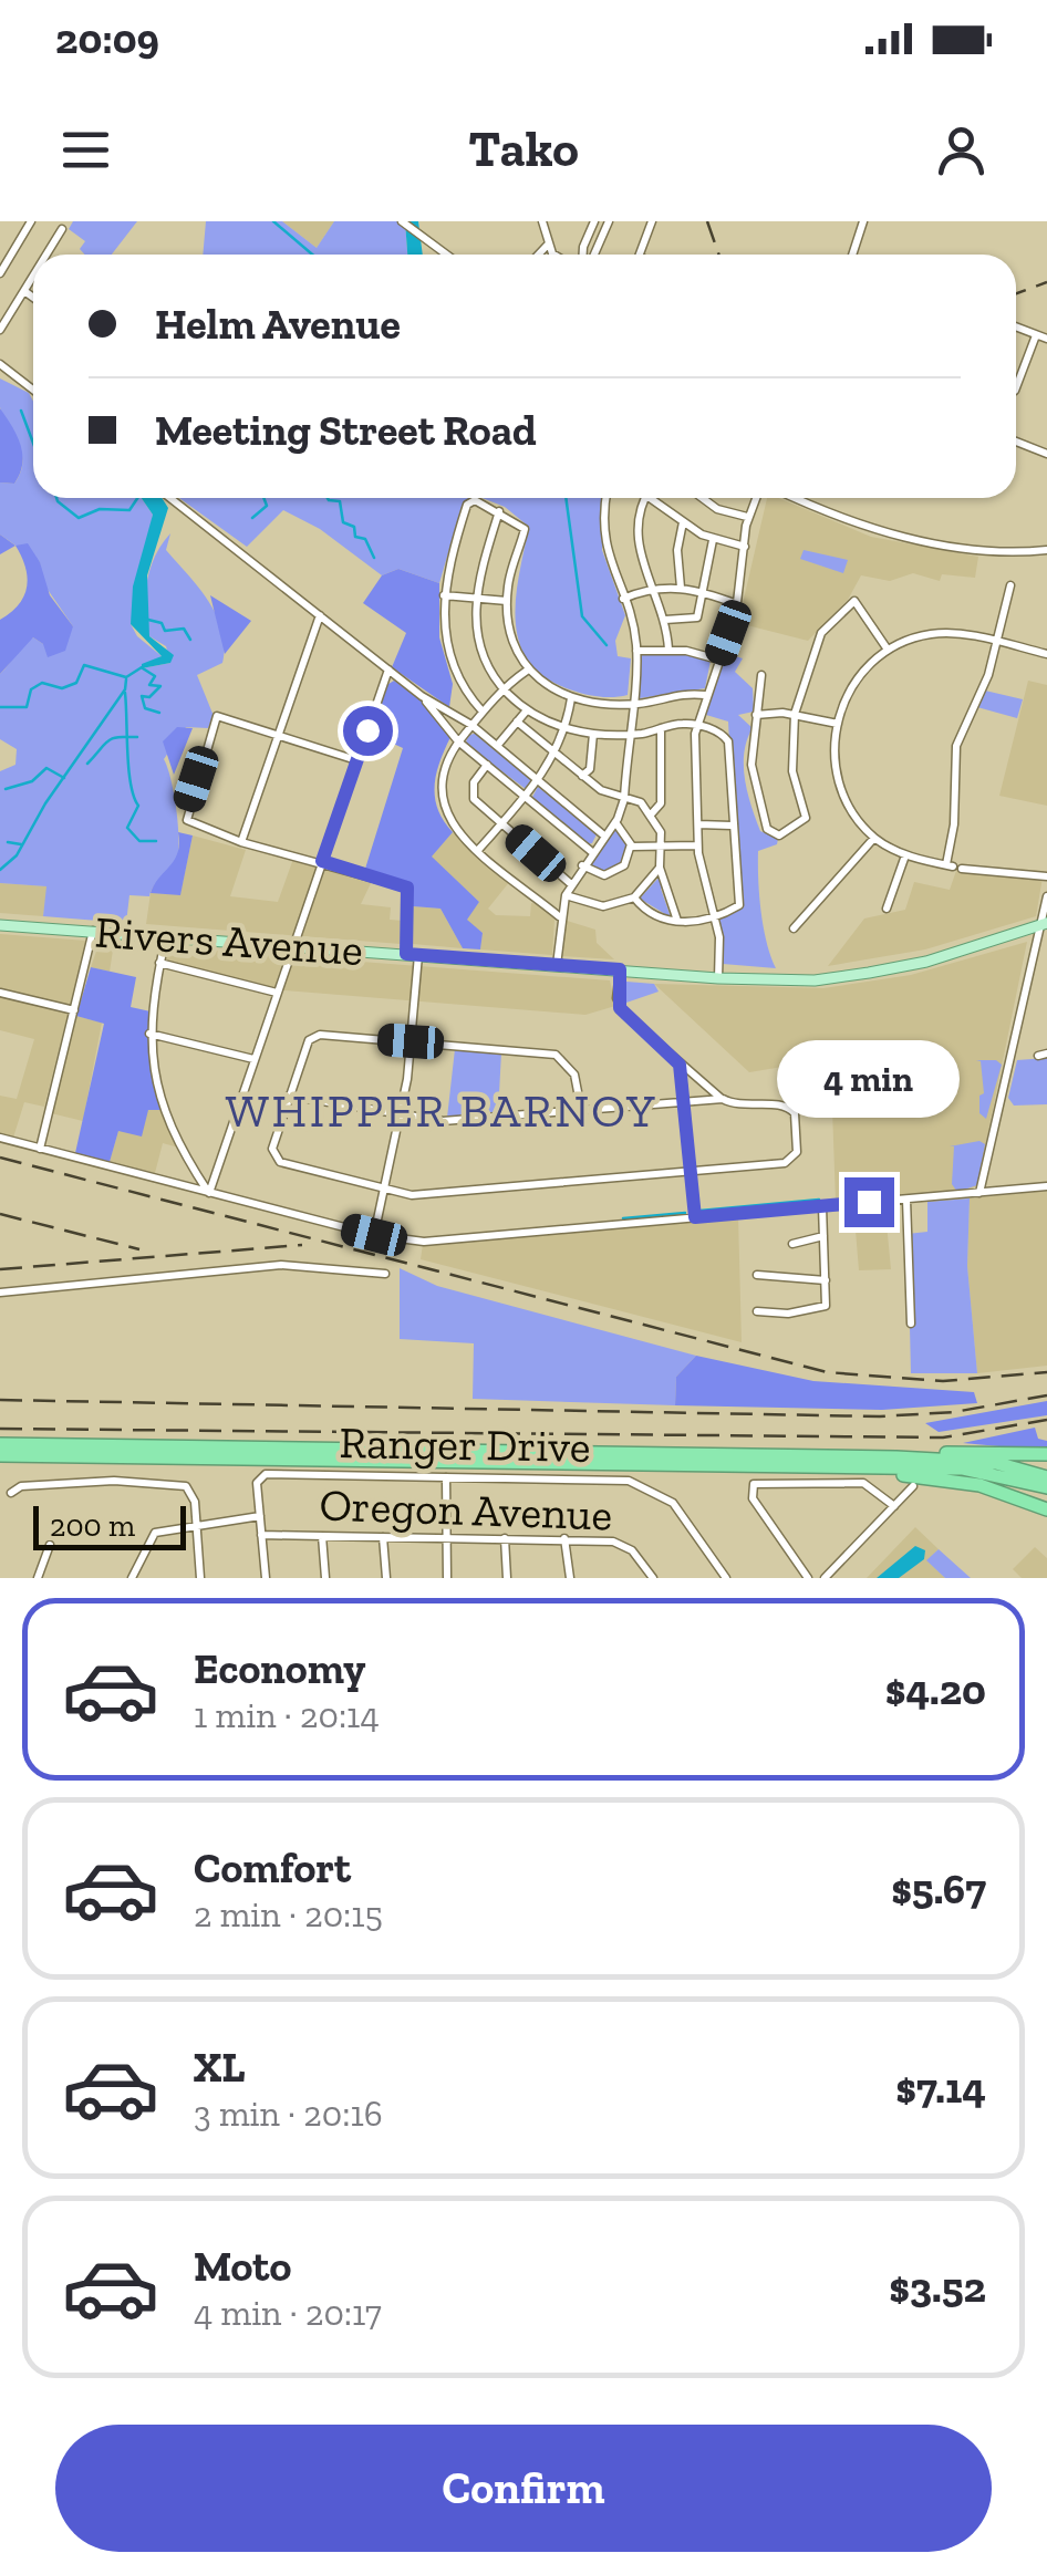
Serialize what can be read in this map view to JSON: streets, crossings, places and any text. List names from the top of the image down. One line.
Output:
{"streets":{"main road":["Rivers Avenue"],"street":["Ranger Drive","Oregon Avenue"]},"crossings":[["Ranger Drive","Oregon Avenue"]],"districts":["WHIPPER BARNOY"],"scale_bar":"200 m","page":{"status":"20:09","header":"Tako","banner":["Helm Avenue","Meeting Street Road"],"bubble":"4 min","scale":"200 m","list":[{"name":"Economy","note":"1 min · 20:14","value":"$4.20"},{"name":"Comfort","note":"2 min · 20:15","value":"$5.67"},{"name":"XL","note":"3 min · 20:16","value":"$7.14"},{"name":"Moto","note":"4 min · 20:17","value":"$3.52"}],"buttons":"Confirm"}}
